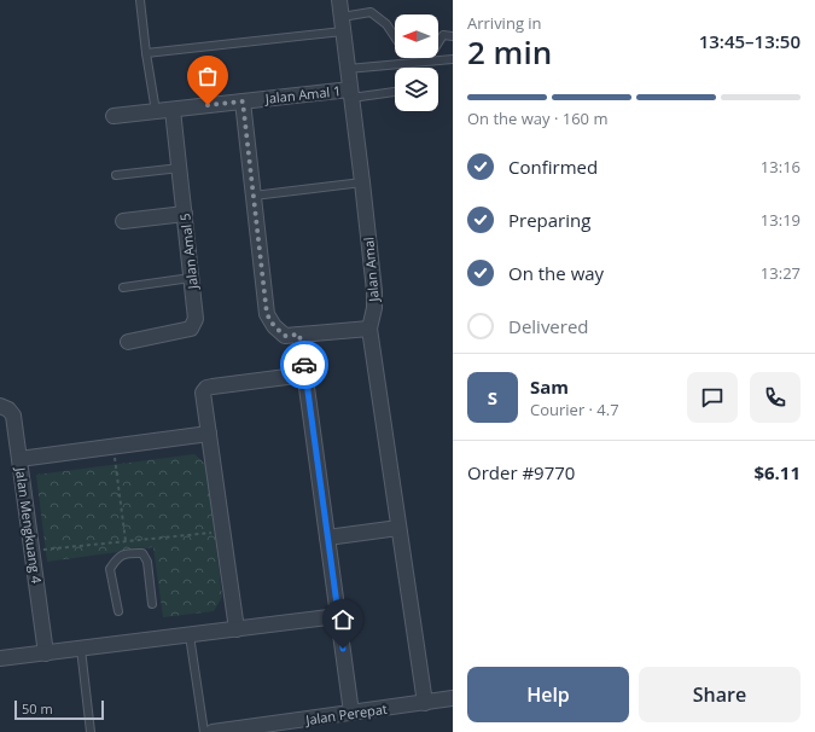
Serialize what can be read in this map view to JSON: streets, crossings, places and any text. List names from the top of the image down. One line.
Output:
{"streets":{"street":["Jalan Amal 1","Jalan Amal 5","Jalan Amal","Jalan Mengkuang 4","Jalan Perepat"]},"crossings":[["Jalan Amal 1","Jalan Amal 5"],["Jalan Amal 1","Jalan Amal"],["Jalan Amal","Jalan Perepat"]],"scale_bar":"50 m","north":"left","page":{"heading":["2 min","Arriving in","13:45–13:50"],"panel":["Sam","Courier · 4.7","Order #9770","$6.11"],"bar":"On the way · 160 m","list":[["Confirmed","13:16"],["Preparing","13:19"],["On the way","13:27"],"Delivered"],"round":"S","buttons":["Help","Share"],"scale":"50 m"}}
